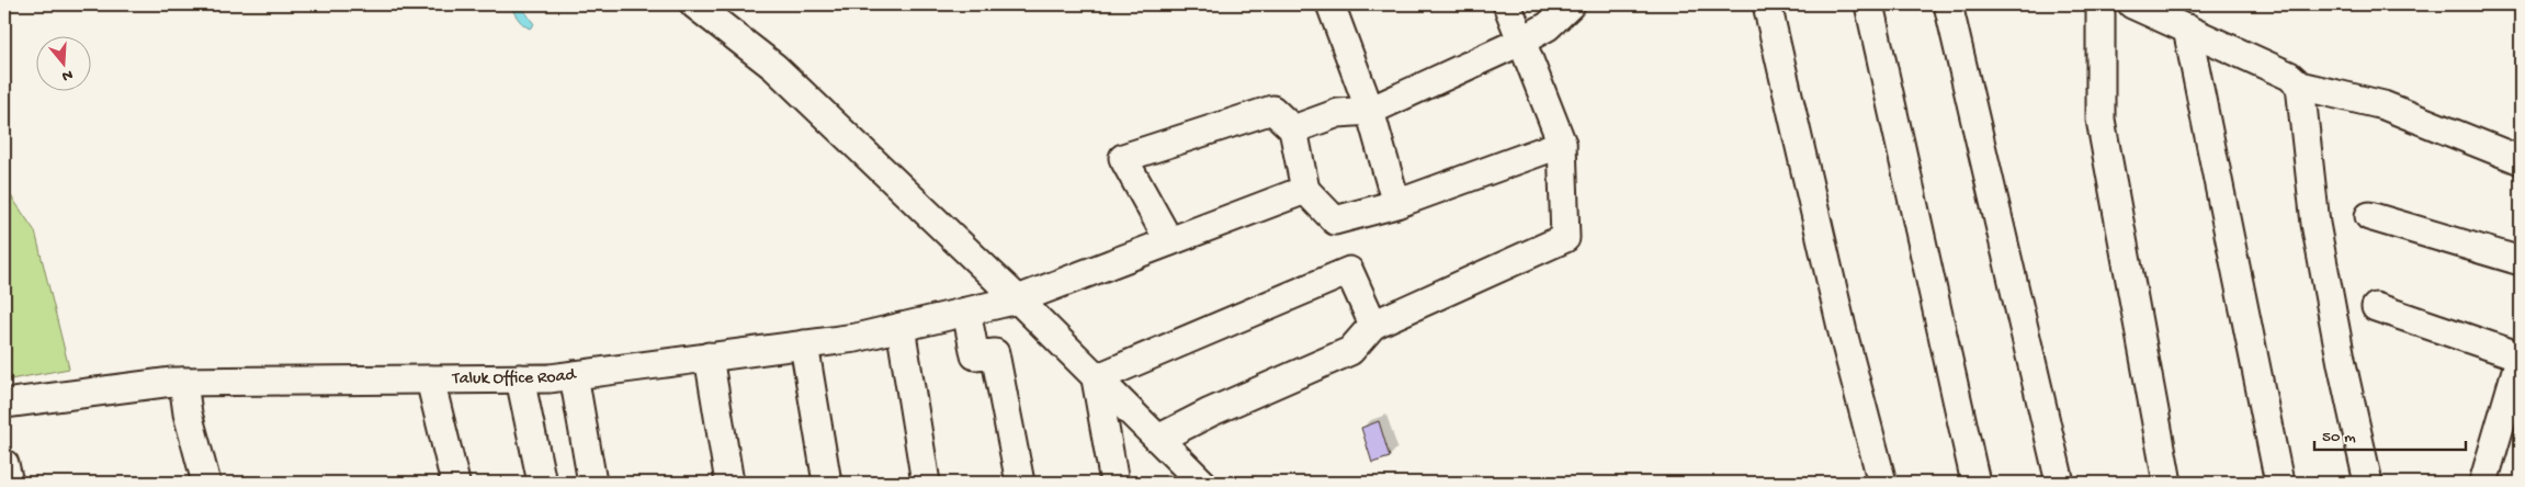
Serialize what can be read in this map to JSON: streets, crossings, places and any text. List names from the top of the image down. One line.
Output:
{"streets":{"street":["Taluk Office Road"]},"scale_bar":"50 m","north":"bottom"}
